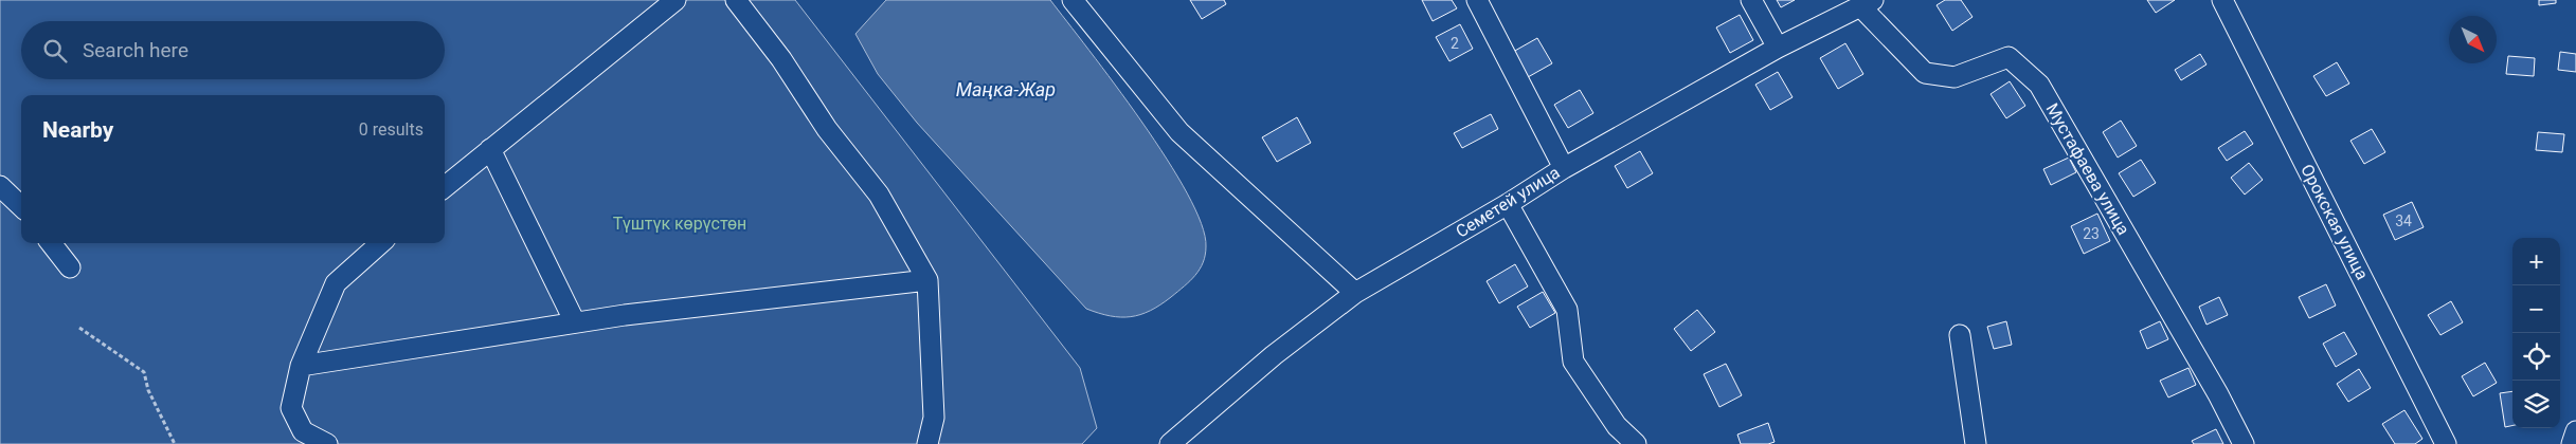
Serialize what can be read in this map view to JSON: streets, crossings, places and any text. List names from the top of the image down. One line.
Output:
{"streets":{"street":["Мустафаева улица","Семетей улица","Орокская улица"]},"crossings":[["Мустафаева улица","Семетей улица"]],"water":["Маңка-Жар"],"parks":["Түштүк көрүстөн"],"house_numbers":["2","34","23"],"north":"bottom right","page":{"search":"Search here","heading":["Nearby","0 results"],"map_buttons":["+","−"]}}
